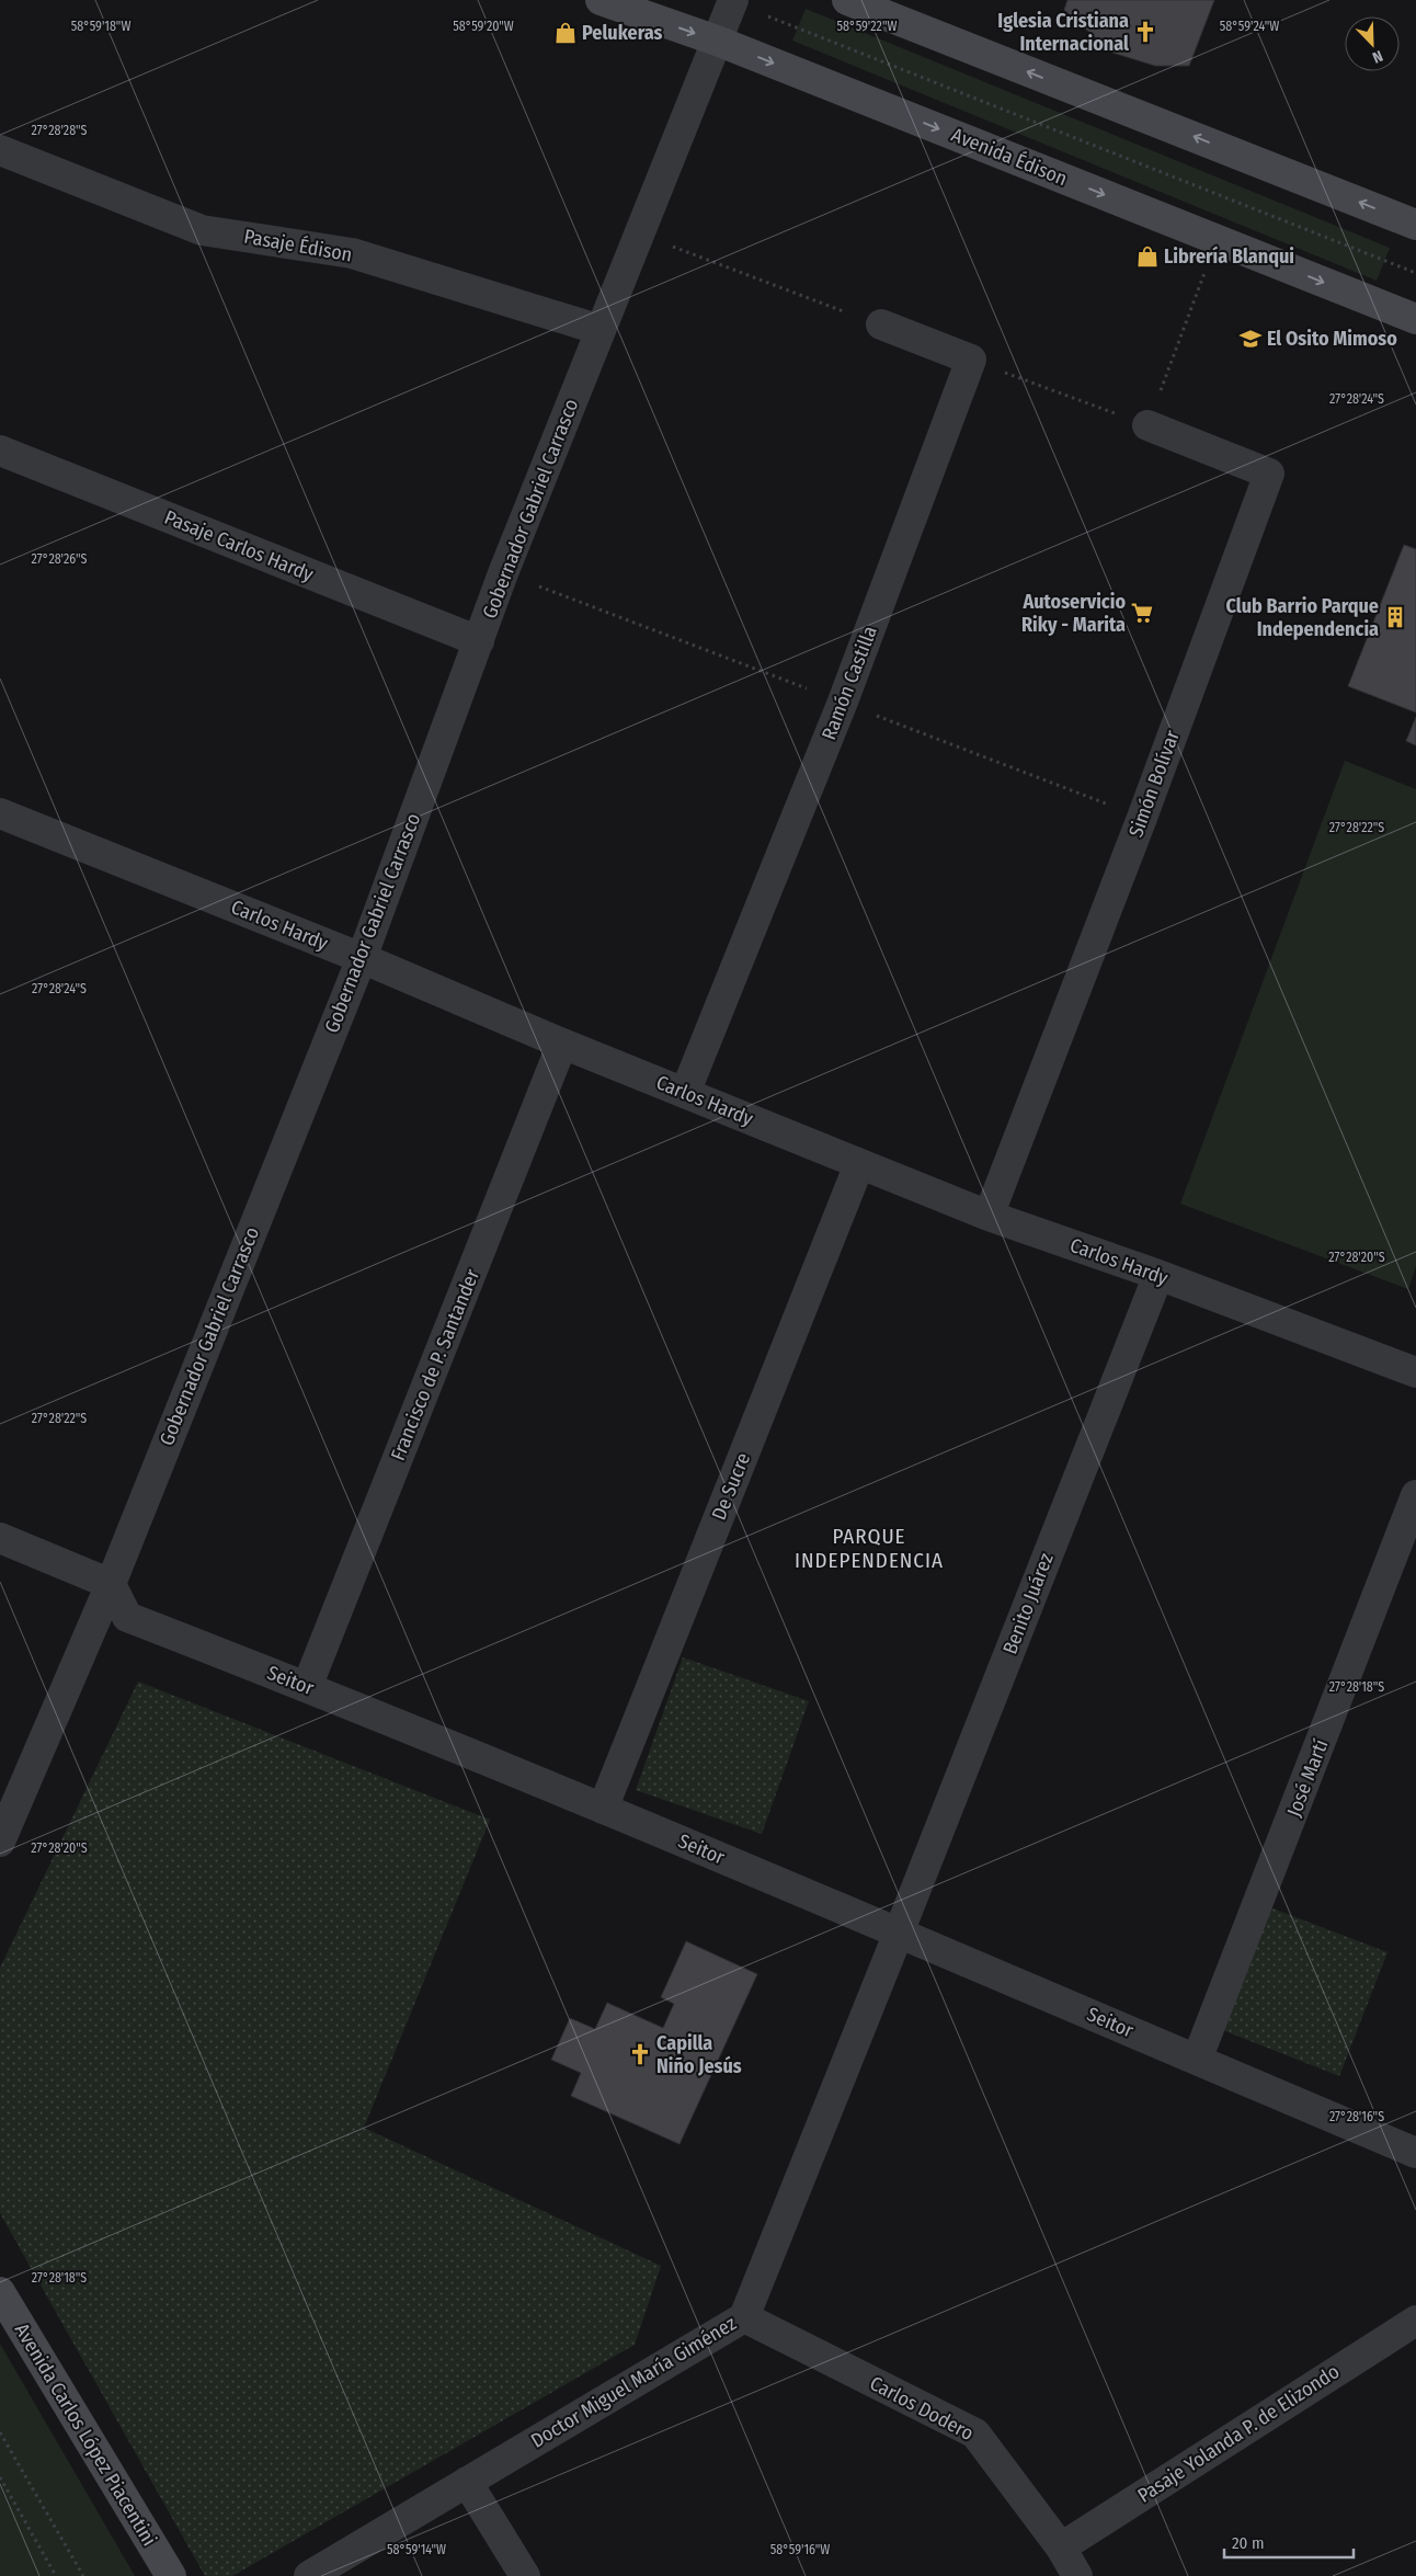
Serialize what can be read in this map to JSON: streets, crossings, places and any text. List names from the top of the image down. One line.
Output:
{"streets":{"main road":["Avenida Édison","Avenida Carlos López Piacentini"],"street":["Pasaje Édison","Gobernador Gabriel Carrasco","Pasaje Carlos Hardy","Ramón Castilla","Simón Bolívar","Carlos Hardy","Francisco de P. Santander","De Sucre","Benito Juárez","Seitor","José Martí","Doctor Miguel María Giménez","Carlos Dodero","Pasaje Yolanda P. de Elizondo"]},"crossings":[["Avenida Édison","Gobernador Gabriel Carrasco"],["Pasaje Édison","Gobernador Gabriel Carrasco"],["Gobernador Gabriel Carrasco","Pasaje Carlos Hardy"],["Gobernador Gabriel Carrasco","Carlos Hardy"],["Gobernador Gabriel Carrasco","Seitor"],["Ramón Castilla","Carlos Hardy"],["Simón Bolívar","Carlos Hardy"],["Carlos Hardy","Francisco de P. Santander"],["Carlos Hardy","De Sucre"],["Carlos Hardy","Benito Juárez"],["Francisco de P. Santander","Seitor"],["De Sucre","Seitor"],["Benito Juárez","Seitor"],["Benito Juárez","Doctor Miguel María Giménez"],["Seitor","José Martí"],["Seitor","Doctor Miguel María Giménez"],["Doctor Miguel María Giménez","Carlos Dodero"],["Carlos Dodero","Pasaje Yolanda P. de Elizondo"]],"districts":["PARQUE INDEPENDENCIA"],"places":{"church":["Iglesia Cristiana Internacional","Capilla Niño Jesús"],"shop":["Pelukeras","Librería Blanqui"],"school or university":["El Osito Mimoso"],"supermarket":["Autoservicio Riky - Marita"],"building":["Club Barrio Parque Independencia"]},"scale_bar":"20 m","north":"bottom right","coordinates":["58°59'18\"W","58°59'20\"W","58°59'22\"W","58°59'24\"W","27°28'28\"S","27°28'24\"S","27°28'26\"S","27°28'22\"S","27°28'20\"S","27°28'18\"S","27°28'16\"S","58°59'14\"W","58°59'16\"W"]}
